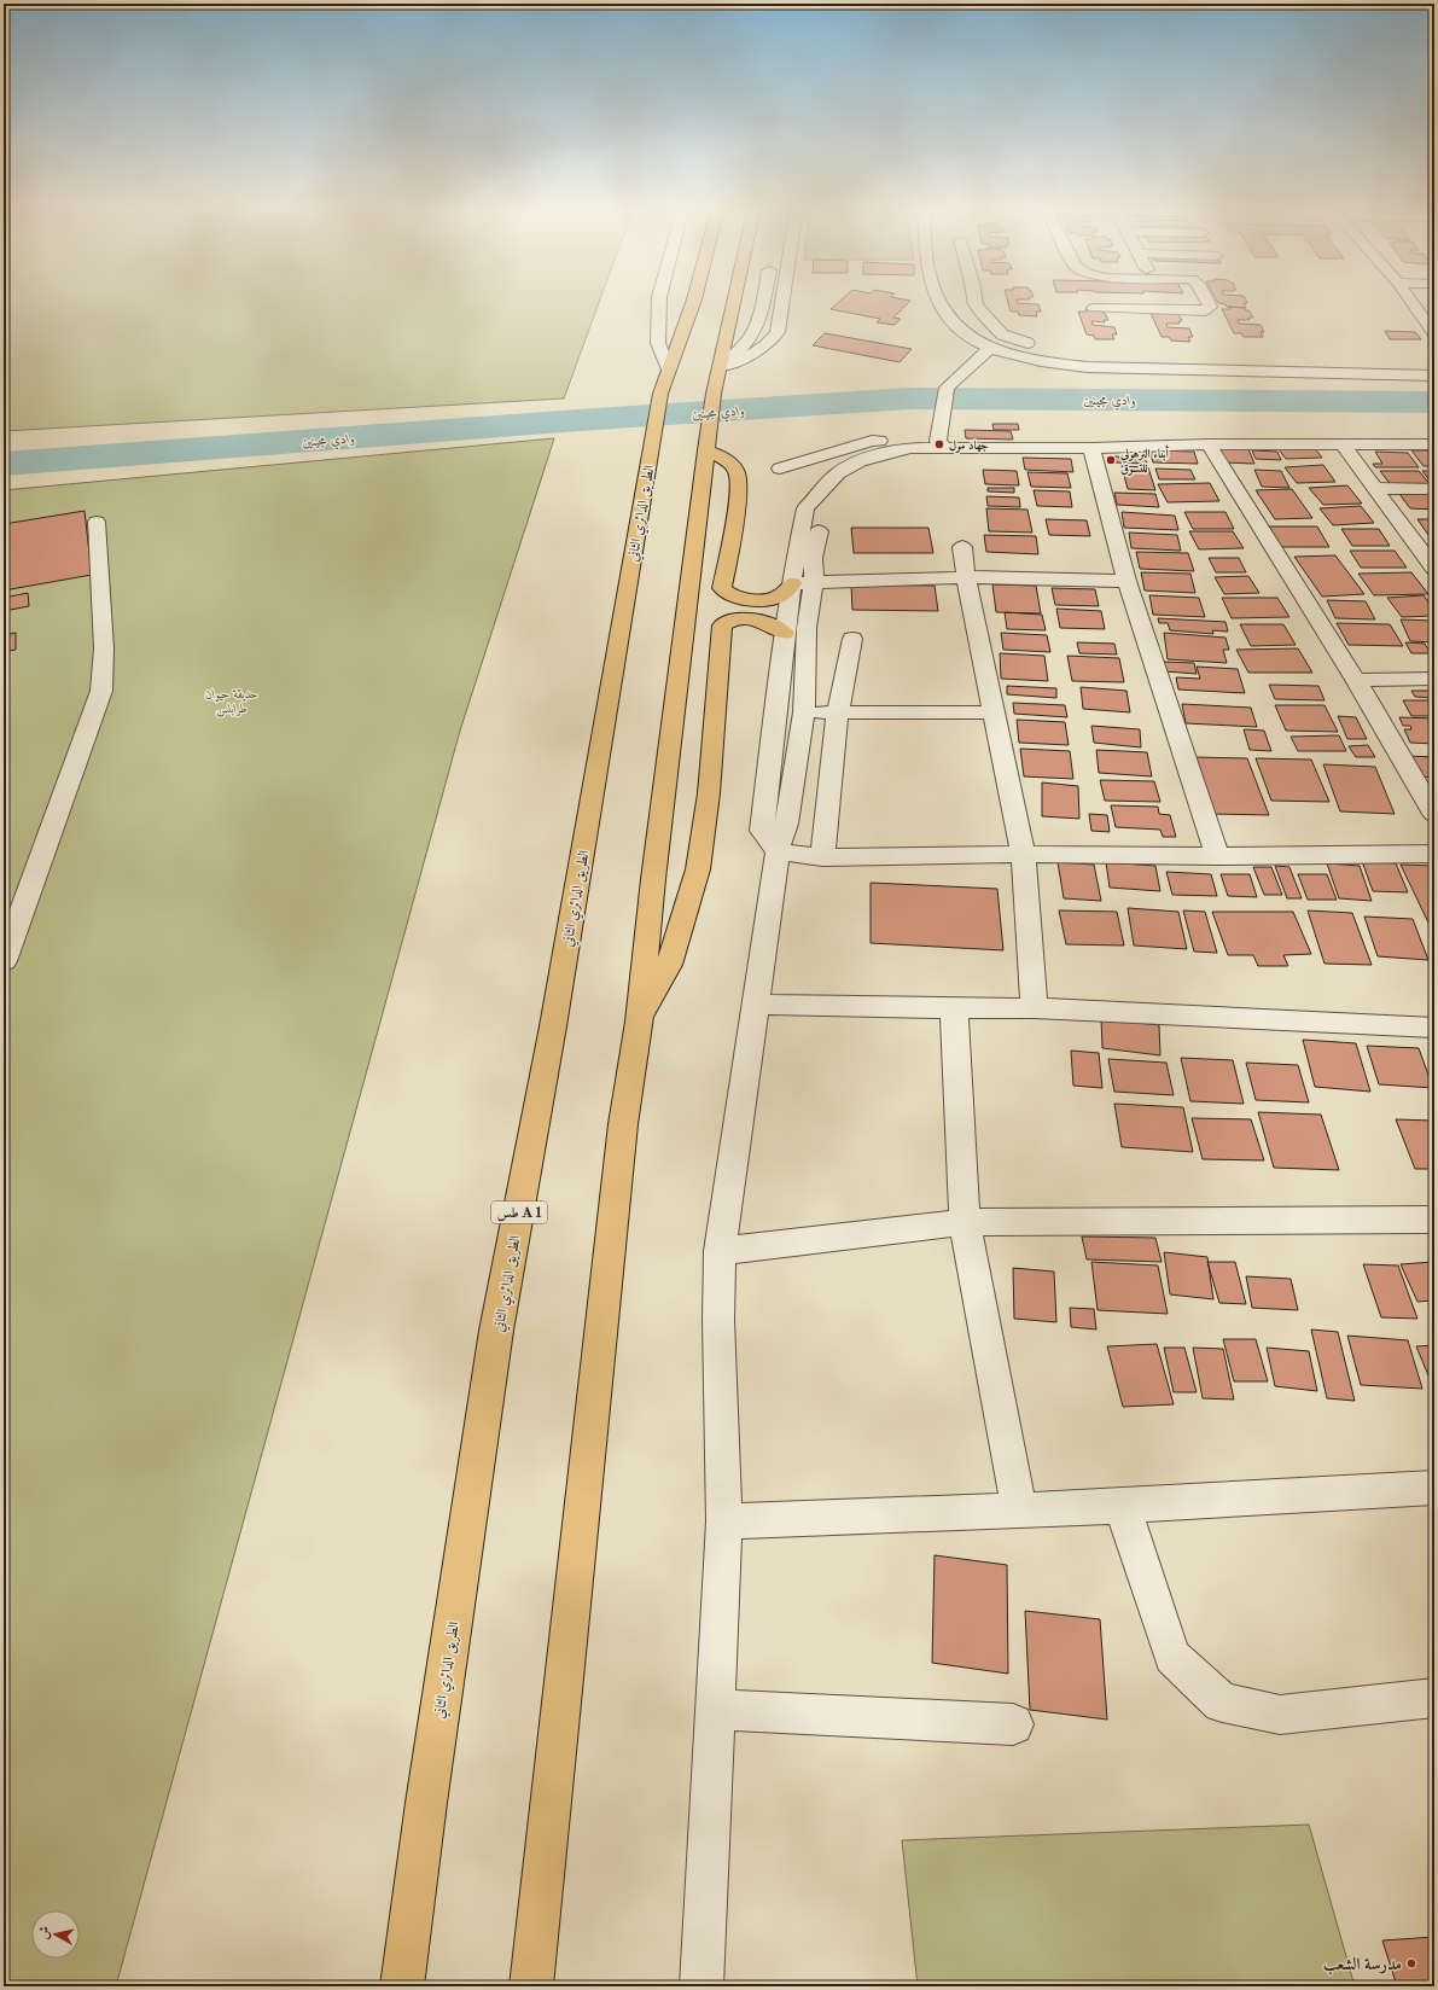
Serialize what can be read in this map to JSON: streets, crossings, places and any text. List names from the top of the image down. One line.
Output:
{"streets":{"highway":["الطريق الدائري الثاني","طس A 1"]},"water":["وادي مجينين"],"parks":["حديقة حيوان طرابلس"],"places":["جهاد مول","أبناء الترهوني للتسوق","مدرسة الشعب"],"north":"left"}
